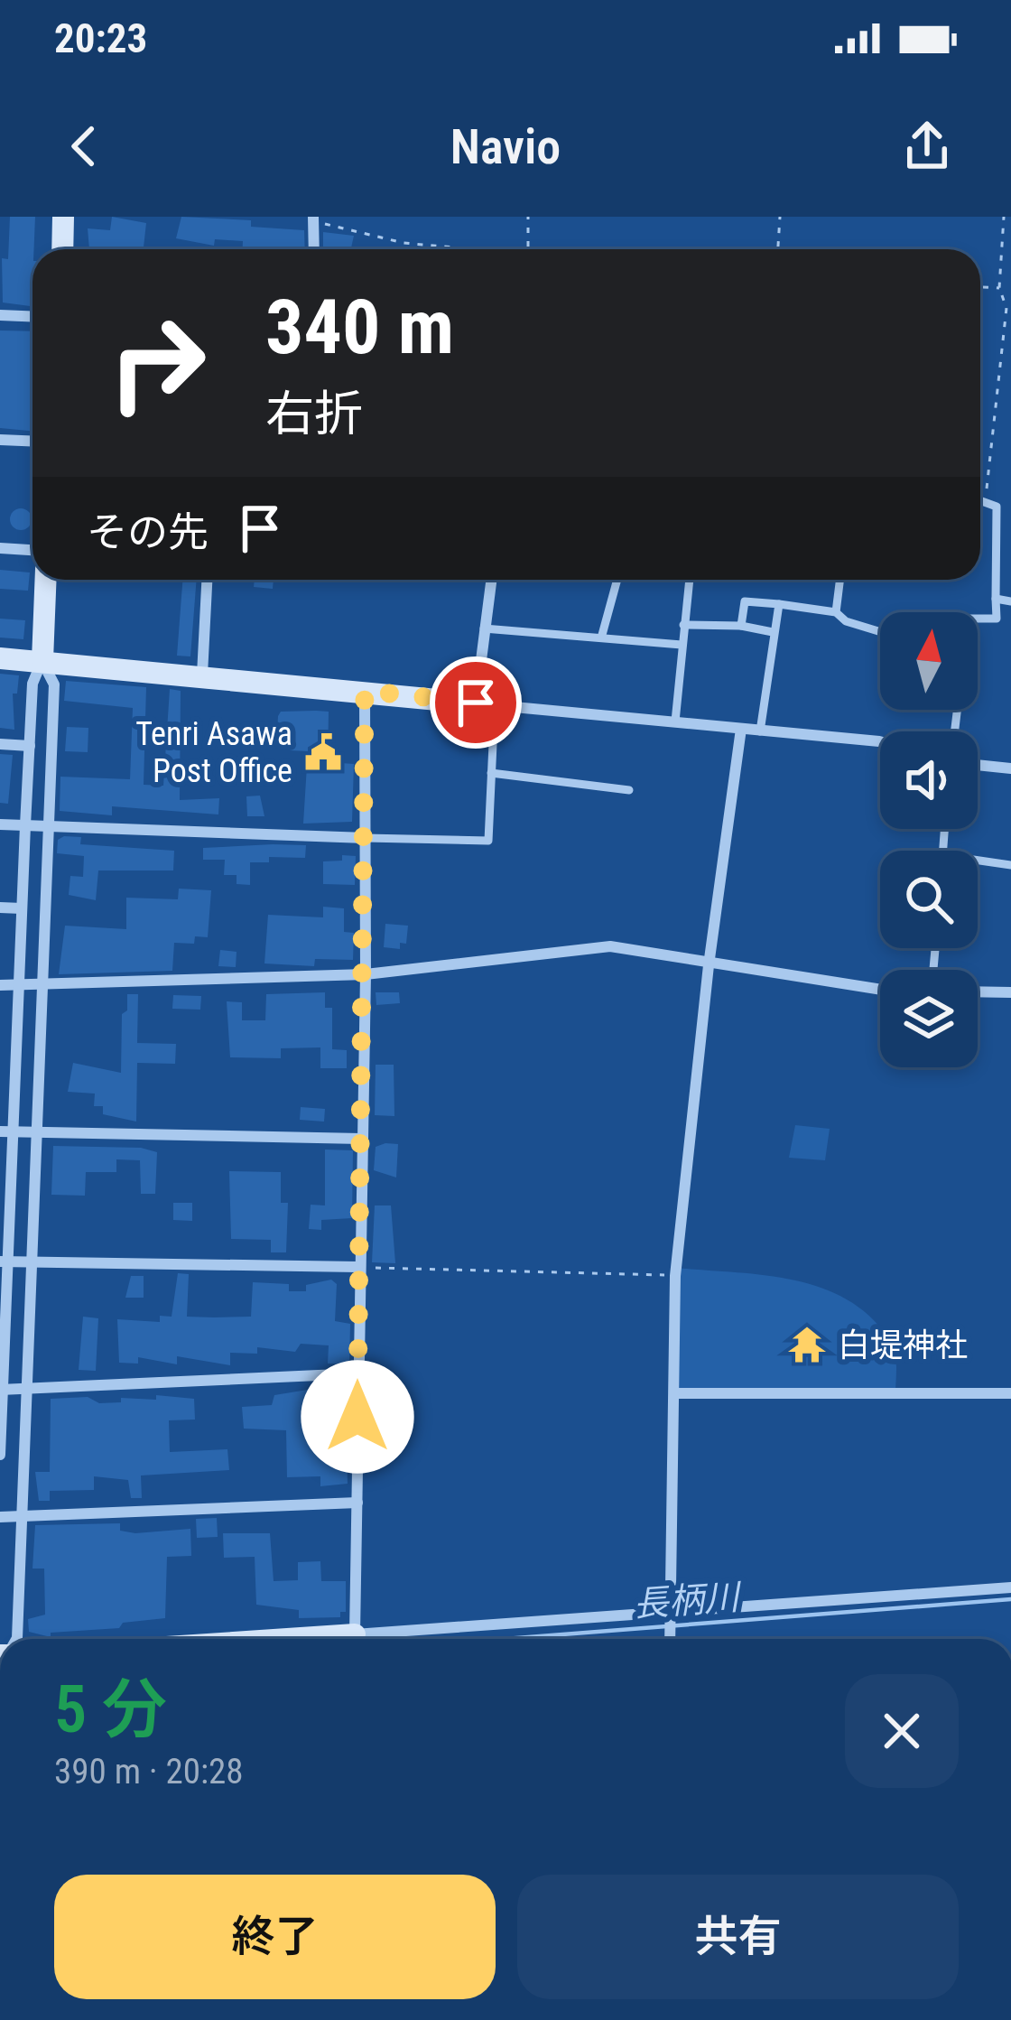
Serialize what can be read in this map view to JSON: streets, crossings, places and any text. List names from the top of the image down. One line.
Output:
{"water":["長柄川"],"places":{"public building":["Tenri Asawa Post Office"],"temple":["白堤神社"]},"north":"top","page":{"status":"20:23","header":"Navio","turn":["340 m","右折"],"then":"その先","heading":["5 分","390 m · 20:28"],"buttons":["終了","共有"]}}
